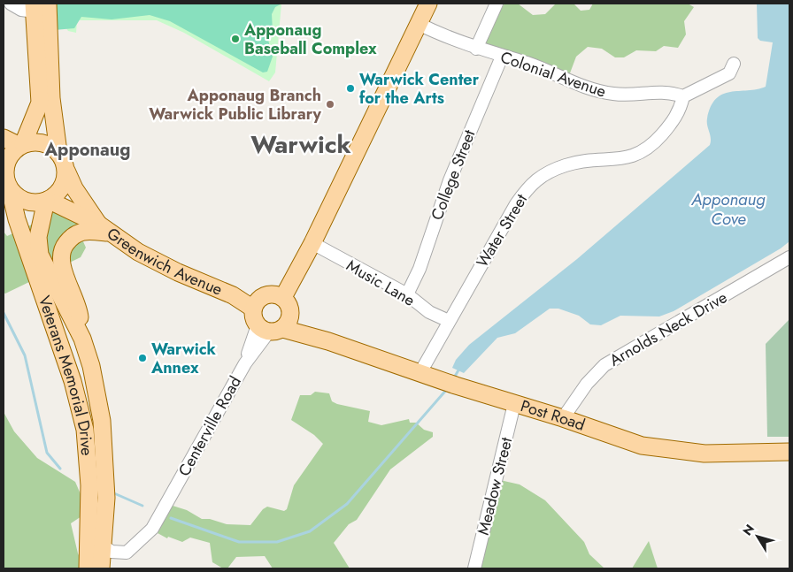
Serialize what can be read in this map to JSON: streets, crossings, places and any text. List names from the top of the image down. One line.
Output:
{"streets":{"main road":["Greenwich Avenue","Veterans Memorial Drive","Post Road"],"street":["Colonial Avenue","College Street","Water Street","Music Lane","Arnolds Neck Drive","Centerville Road","Meadow Street"]},"crossings":[["Colonial Avenue","College Street"],["Colonial Avenue","Water Street"],["College Street","Music Lane"],["Water Street","Music Lane"],["Water Street","Post Road"],["Greenwich Avenue","Veterans Memorial Drive"],["Greenwich Avenue","Post Road"],["Greenwich Avenue","Centerville Road"],["Arnolds Neck Drive","Post Road"],["Veterans Memorial Drive","Centerville Road"],["Post Road","Centerville Road"],["Post Road","Meadow Street"]],"districts":["Warwick","Apponaug"],"water":["Apponaug Cove"],"places":["Apponaug Baseball Complex","Warwick Center for the Arts","Apponaug Branch Warwick Public Library","Warwick Annex"],"north":"top left"}
